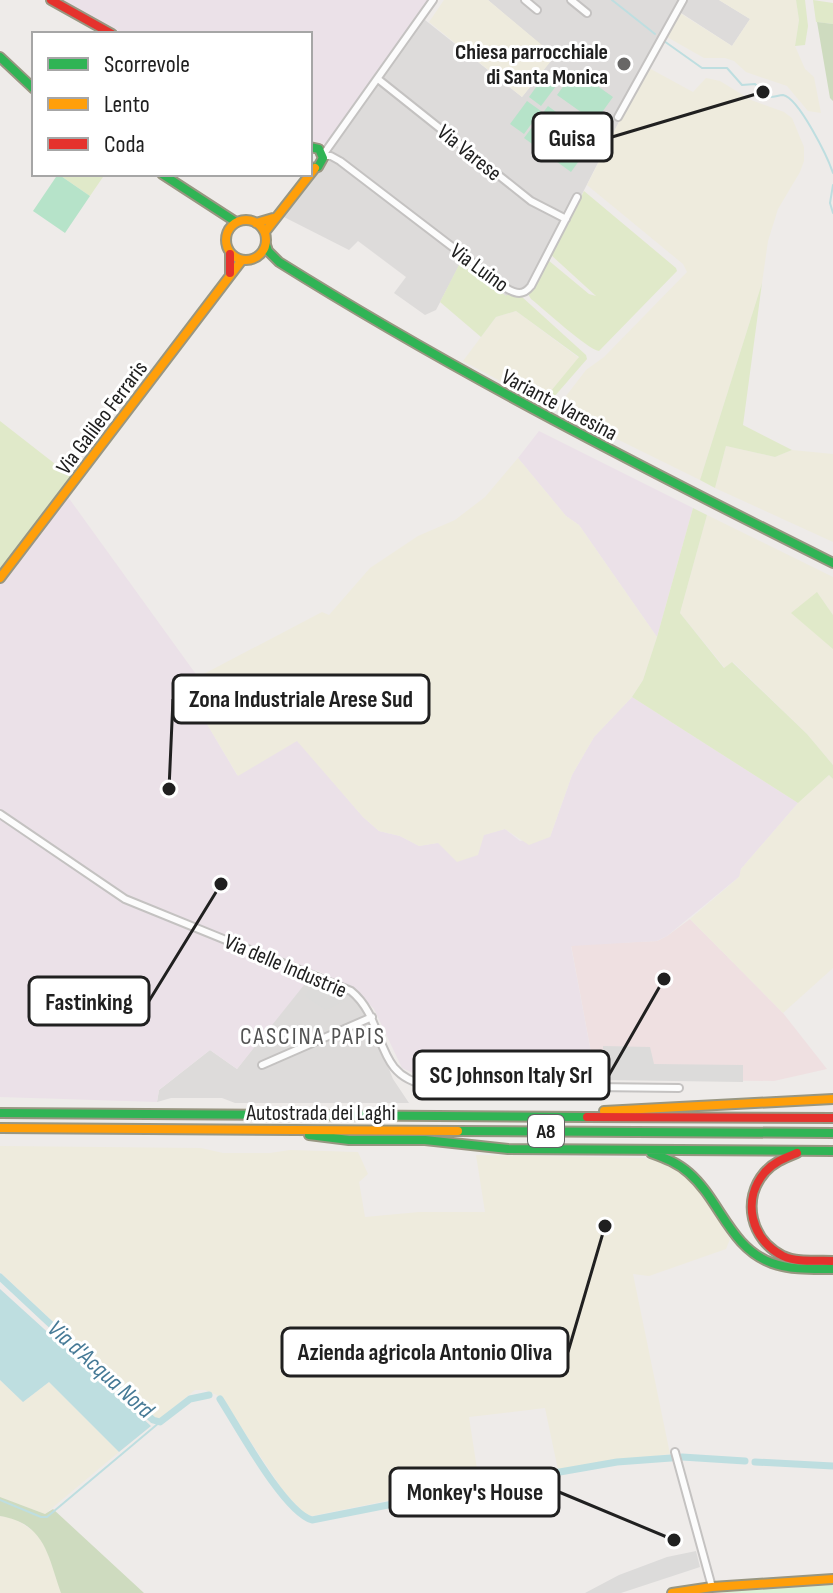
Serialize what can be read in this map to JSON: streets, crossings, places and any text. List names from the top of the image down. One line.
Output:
{"streets":{"main road":["Variante Varesina","Via Galileo Ferraris","Autostrada dei Laghi","A8"],"street":["Via Varese","Via Luino","Via delle Industrie"]},"crossings":[["Via Varese","Via Luino"],["Variante Varesina","Via Galileo Ferraris"]],"districts":["CASCINA PAPIS"],"water":["Via d'Acqua Nord"],"places":["Chiesa parrocchiale di Santa Monica","Guisa","Zona Industriale Arese Sud","Fastinking","SC Johnson Italy Srl","Azienda agricola Antonio Oliva","Monkey's House"],"legend":["Scorrevole","Lento","Coda"]}
